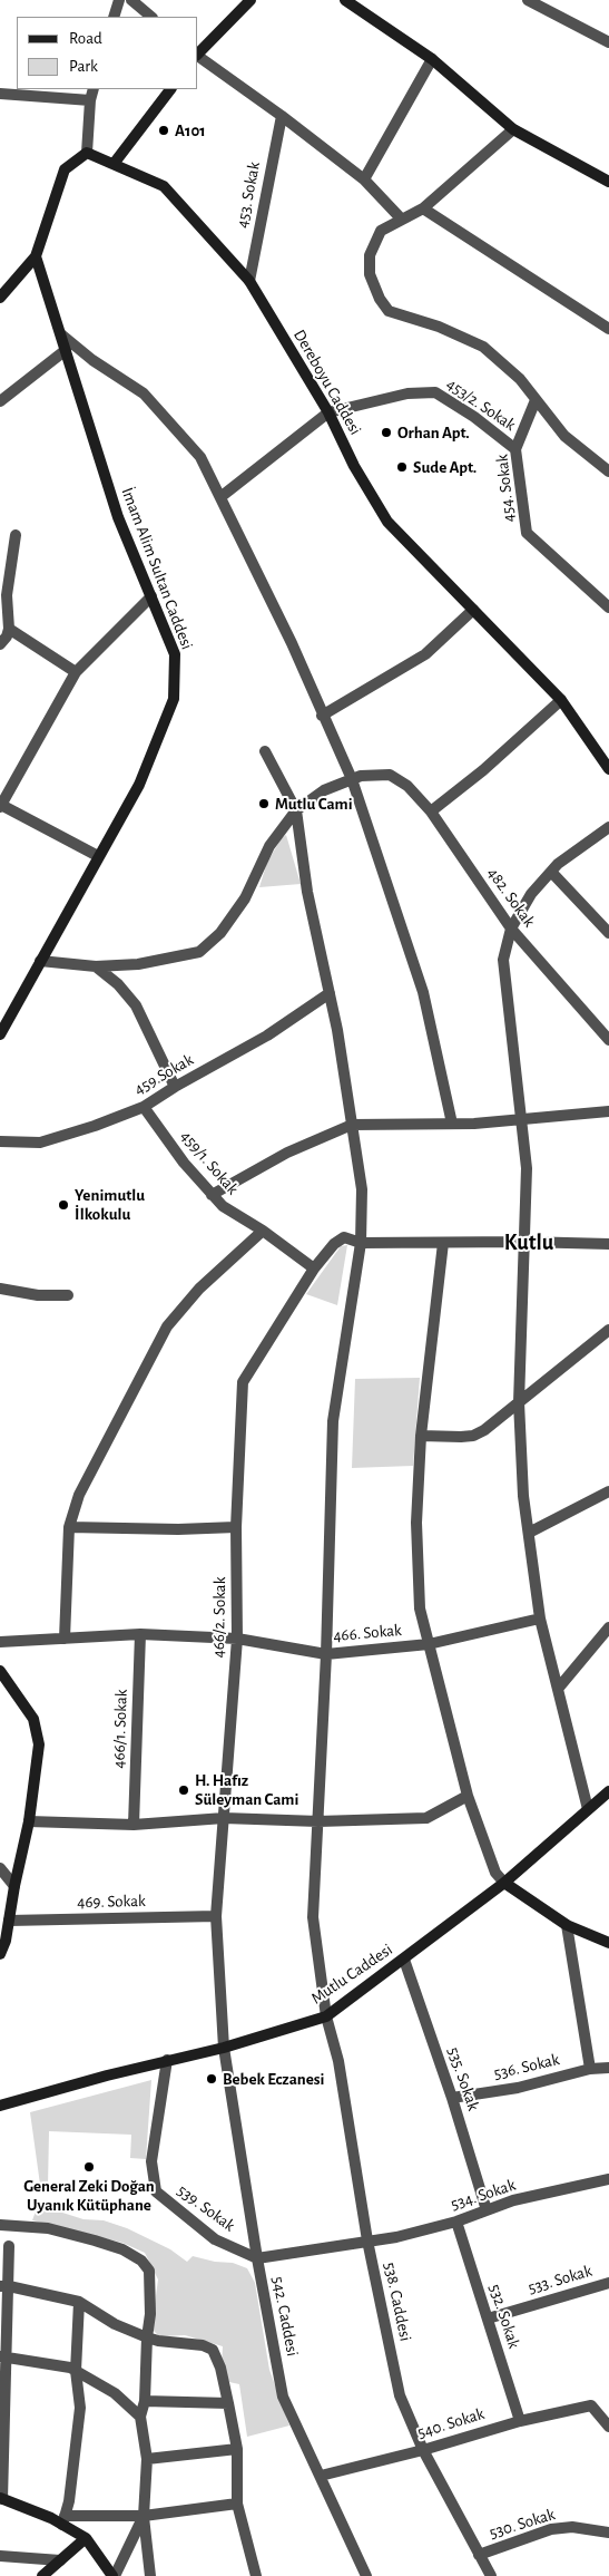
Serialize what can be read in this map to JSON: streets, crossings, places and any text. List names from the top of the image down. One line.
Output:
{"streets":{"street":["453. Sokak","Dereboyu Caddesi","453/2. Sokak","454. Sokak","İmam Alim Sultan Caddesi","482. Sokak","459.Sokak","459/1. Sokak","466/2. Sokak","466. Sokak","466/1. Sokak","469. Sokak","Mutlu Caddesi","536. Sokak","535. Sokak","534. Sokak","539. Sokak","533. Sokak","538. Caddesi","542. Caddesi","532. Sokak","540. Sokak","530. Sokak"]},"crossings":[["453. Sokak","Dereboyu Caddesi"],["Dereboyu Caddesi","453/2. Sokak"],["453/2. Sokak","454. Sokak"],["459.Sokak","459/1. Sokak"],["459.Sokak","538. Caddesi"],["459/1. Sokak","466/2. Sokak"],["466/2. Sokak","466. Sokak"],["466/2. Sokak","469. Sokak"],["466/2. Sokak","Mutlu Caddesi"],["466/2. Sokak","538. Caddesi"],["466/2. Sokak","542. Caddesi"],["466. Sokak","466/1. Sokak"],["466. Sokak","538. Caddesi"],["Mutlu Caddesi","535. Sokak"],["Mutlu Caddesi","539. Sokak"],["Mutlu Caddesi","538. Caddesi"],["Mutlu Caddesi","542. Caddesi"],["536. Sokak","535. Sokak"],["535. Sokak","534. Sokak"],["534. Sokak","538. Caddesi"],["534. Sokak","532. Sokak"],["539. Sokak","542. Caddesi"],["533. Sokak","532. Sokak"],["538. Caddesi","540. Sokak"],["538. Caddesi","530. Sokak"],["542. Caddesi","540. Sokak"],["532. Sokak","540. Sokak"]],"districts":["Kutlu"],"places":["A101","Orhan Apt.","Sude Apt.","Mutlu Cami","Yenimutlu İlkokulu","H. Hafız Süleyman Cami","Bebek Eczanesi","General Zeki Doğan Uyanık Kütüphane"],"legend":["Road","Park"]}
